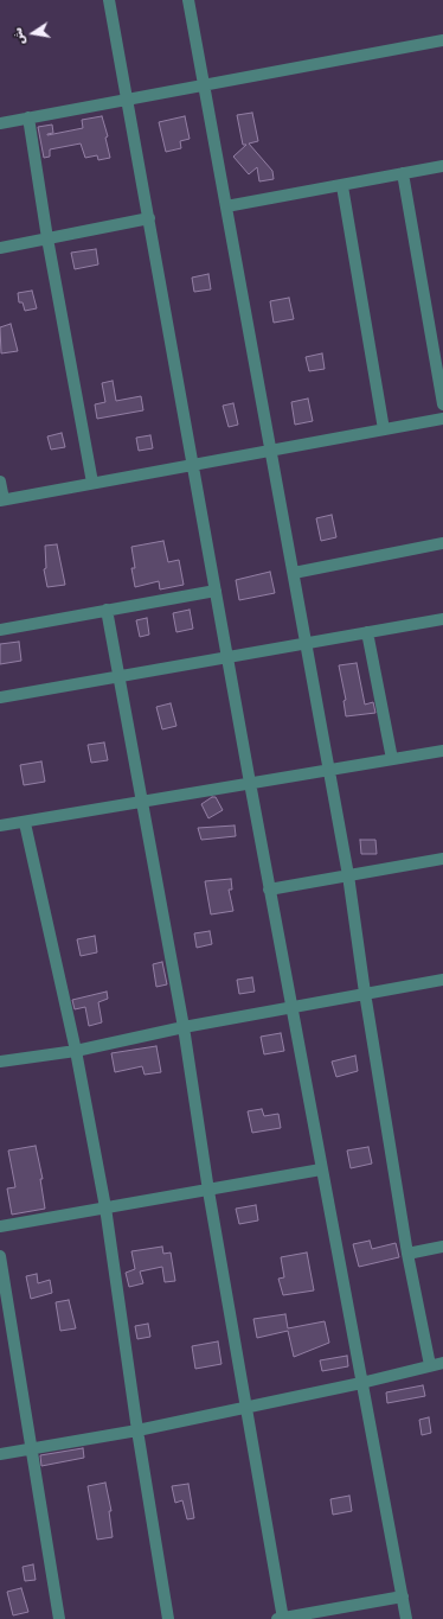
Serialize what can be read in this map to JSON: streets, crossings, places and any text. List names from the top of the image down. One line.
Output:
{"north":"left"}
